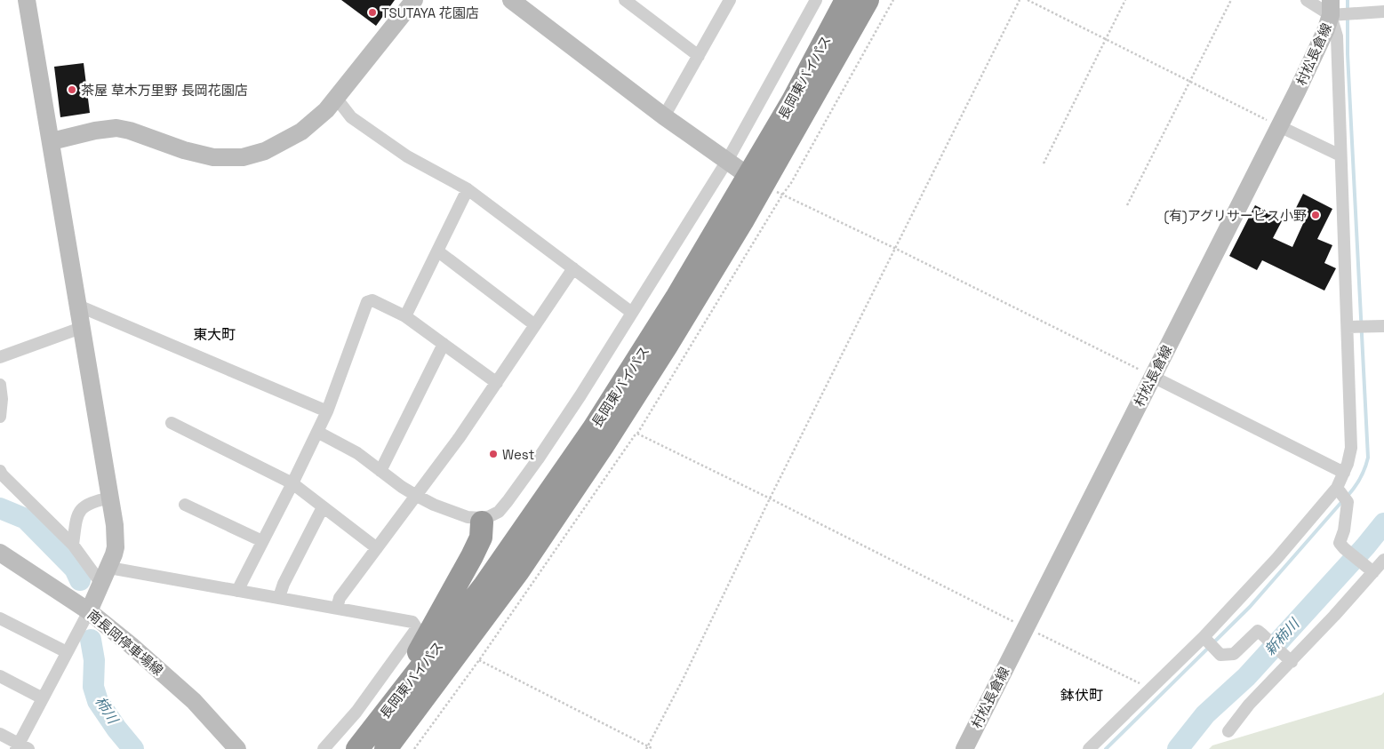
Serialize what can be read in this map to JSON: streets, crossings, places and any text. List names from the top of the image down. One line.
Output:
{"streets":{"highway":["長岡東バイパス"],"street":["村松長倉線","南長岡停車場線"]},"districts":["東大町","鉢伏町"],"water":["新柿川","柿川"],"places":["TSUTAYA 花園店","茶屋 草木万里野 長岡花園店","(有)アグリサービス小野","West"]}
